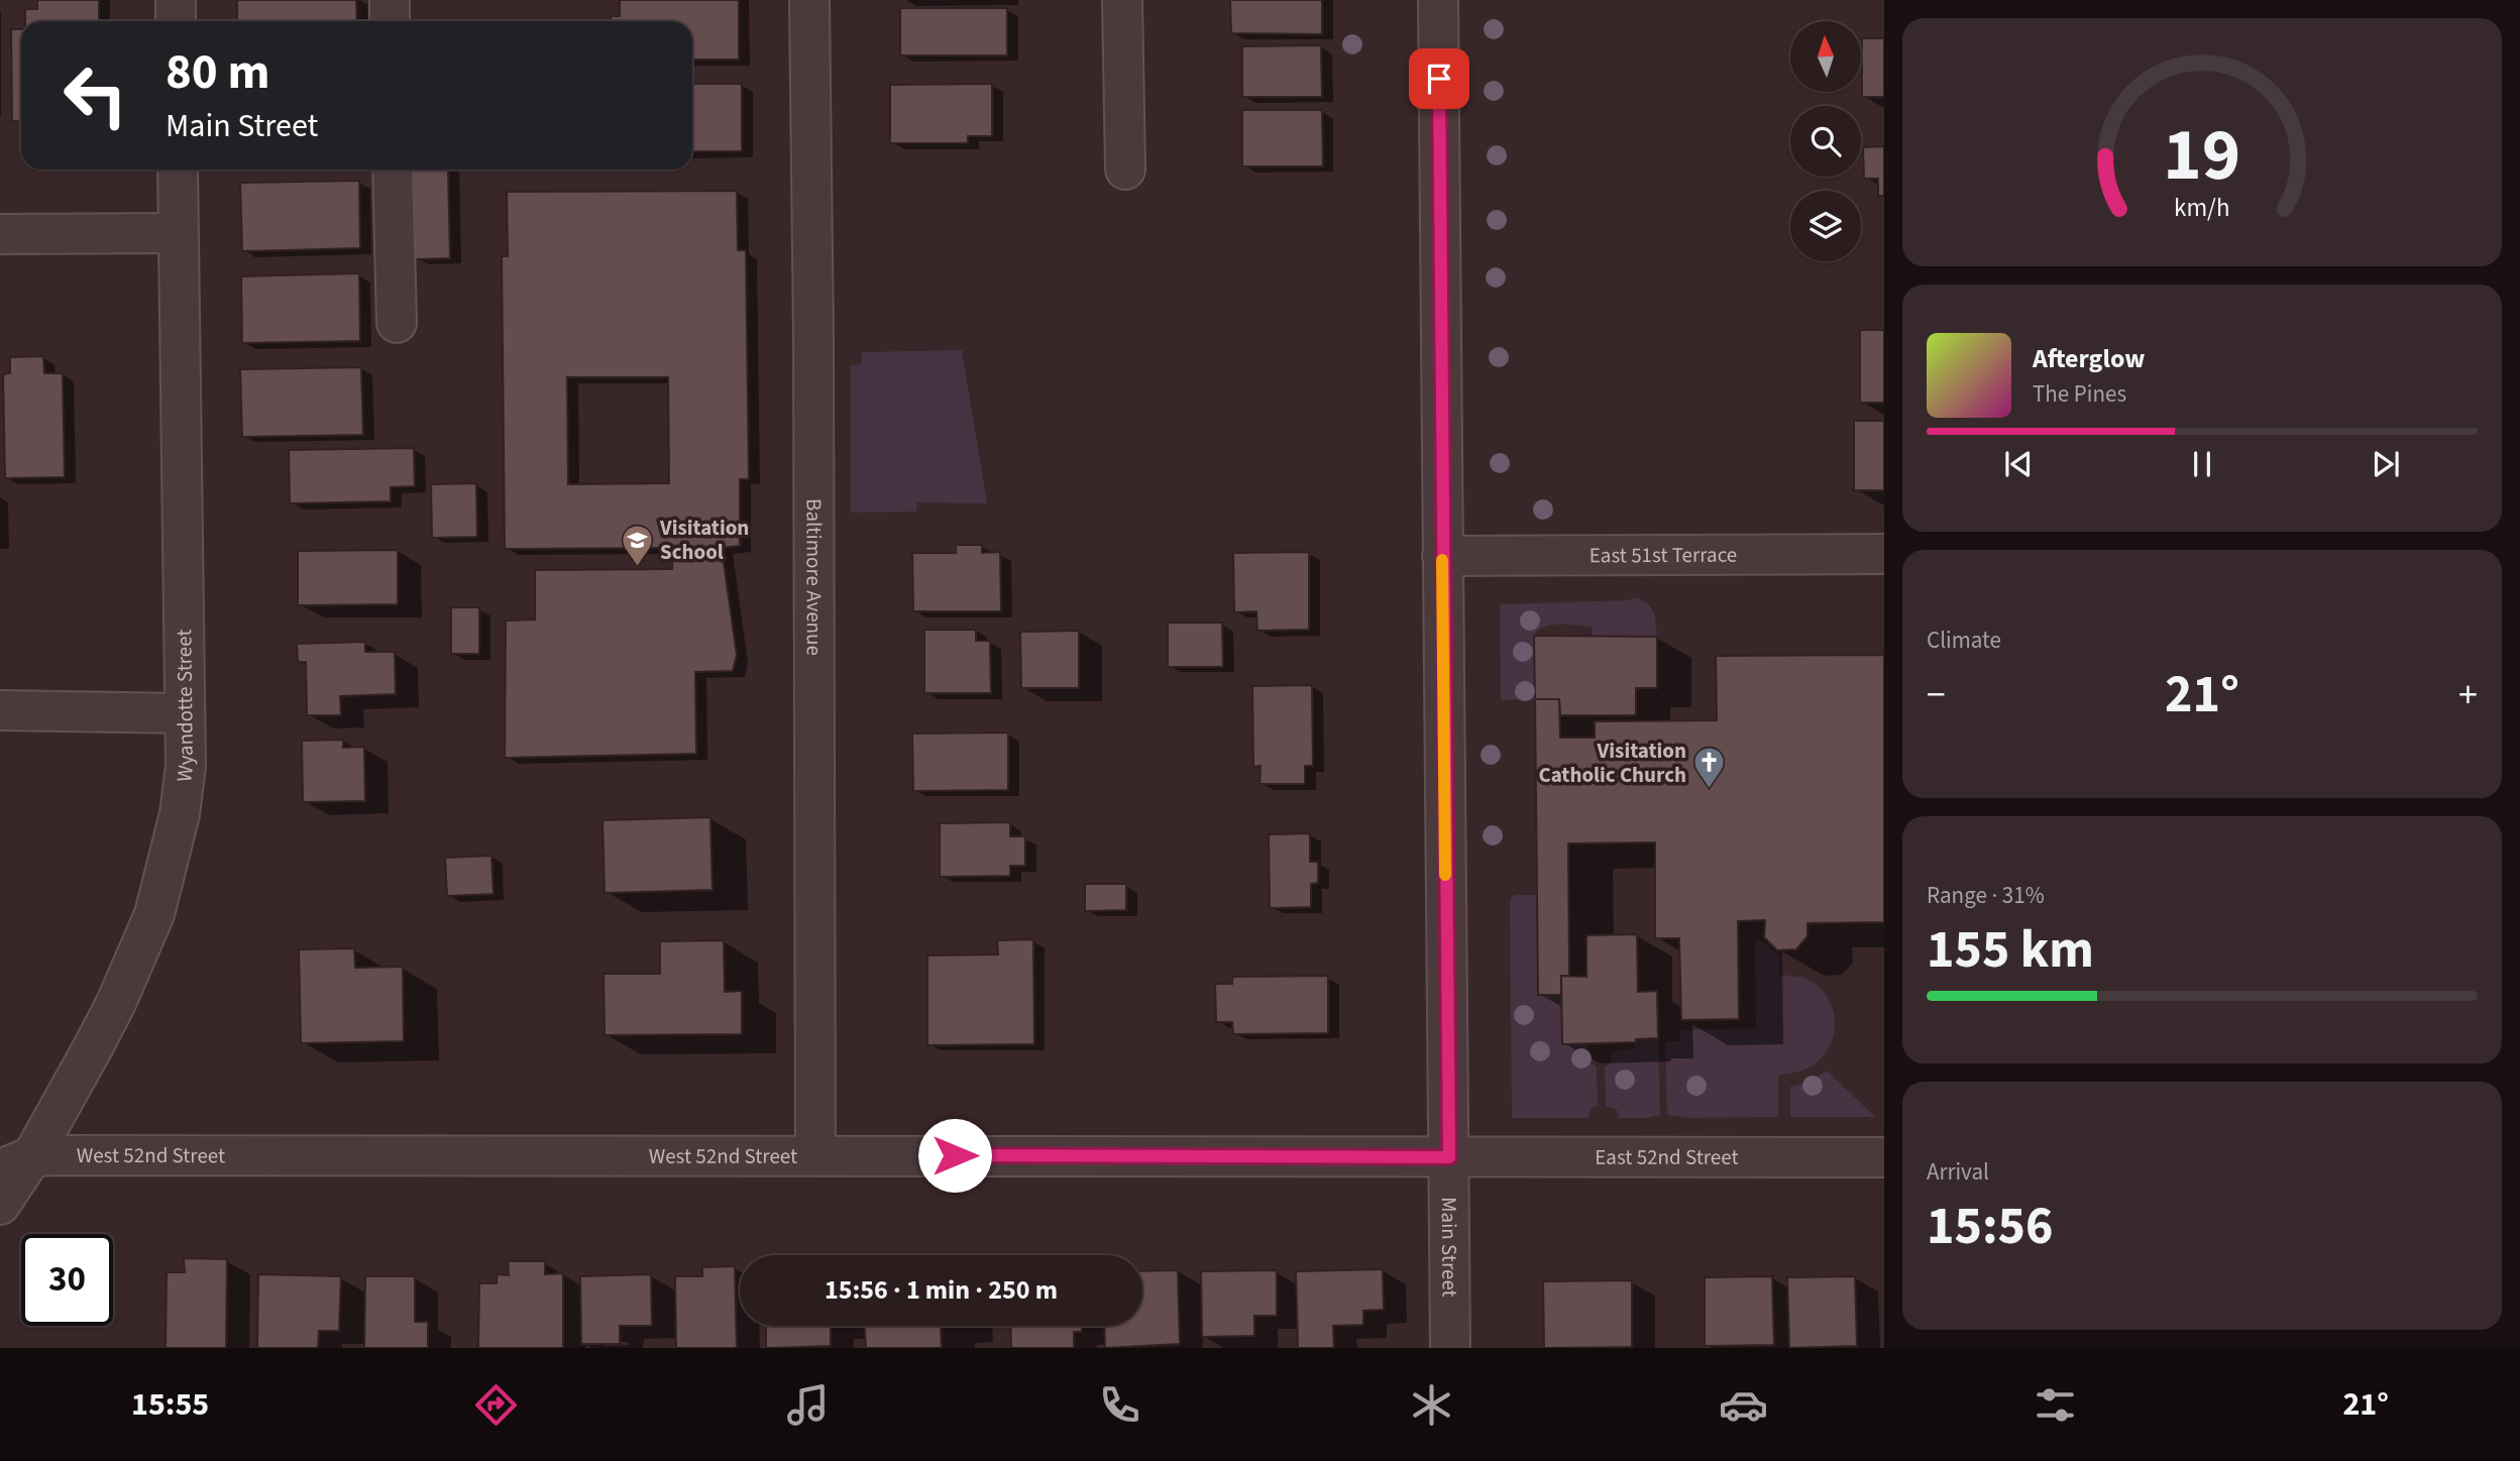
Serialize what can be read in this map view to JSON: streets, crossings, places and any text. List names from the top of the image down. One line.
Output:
{"streets":{"street":["East 51st Terrace","Baltimore Avenue","Wyandotte Street","West 52nd Street","East 52nd Street","Main Street"]},"crossings":[["East 51st Terrace","Main Street"],["Baltimore Avenue","West 52nd Street"],["Wyandotte Street","West 52nd Street"],["West 52nd Street","East 52nd Street"],["West 52nd Street","Main Street"],["East 52nd Street","Main Street"]],"places":{"school or university":["Visitation School"],"church":["Visitation Catholic Church"]},"north":"top","page":{"turn":["80 m","Main Street"],"song":["Afterglow","The Pines"],"tile":["Climate",["Range · 31%","155 km"],["Arrival","15:56"]],"heat":["−","21°","+"],"limit":"30","trip":"15:56 · 1 min · 250 m","tabs":["15:55","21°"],"gauge":["19","km/h"]}}
